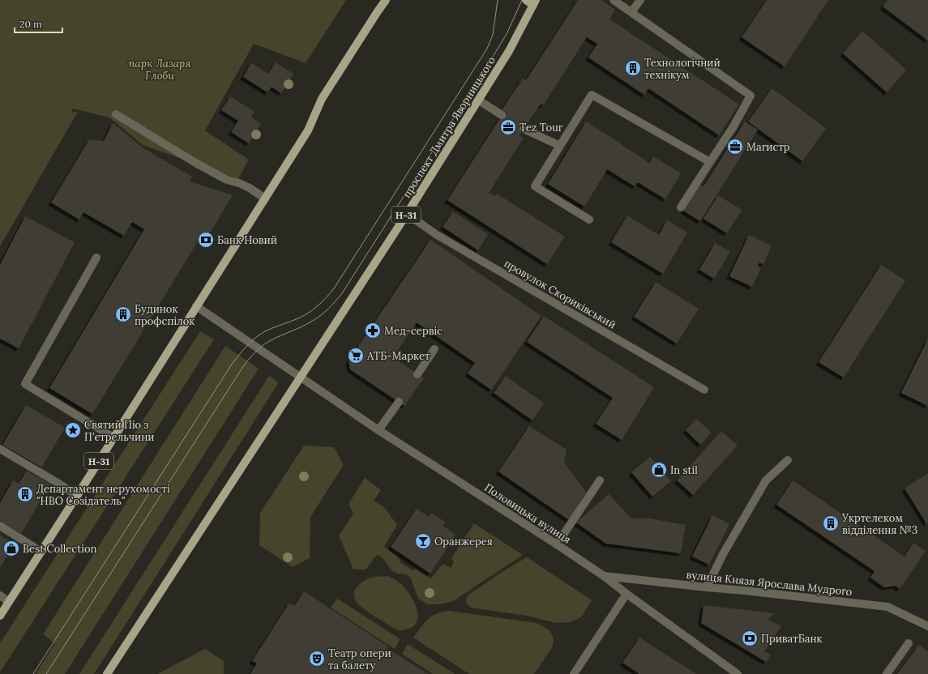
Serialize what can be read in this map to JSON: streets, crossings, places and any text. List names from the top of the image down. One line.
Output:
{"streets":{"main road":["проспект Дмитра Яворницького","Н-31"],"street":["провулок Скориківський","Половицька вулиця","вулиця Князя Ярослава Мудрого"]},"crossings":[["проспект Дмитра Яворницького","провулок Скориківський"],["проспект Дмитра Яворницького","Половицька вулиця"],["Половицька вулиця","вулиця Князя Ярослава Мудрого"]],"parks":["парк Лазаря Глоби"],"places":{"building":["Технологічний технікум","Будинок профспілок","Департамент нерухомості \"НВО Созідатель\"","Укртелеком відділення №3"],"office":["Tez Tour","Магистр"],"bank":["Банк Новий","ПриватБанк"],"pharmacy":["Мед-сервіс"],"supermarket":["АТБ-Маркет"],"place":["Святий Піо з П'єтрельчини"],"shop":["In stil","Best Collection"],"bar":["Оранжерея"],"theatre":["Театр опери та балету"]},"scale_bar":"20 m"}
